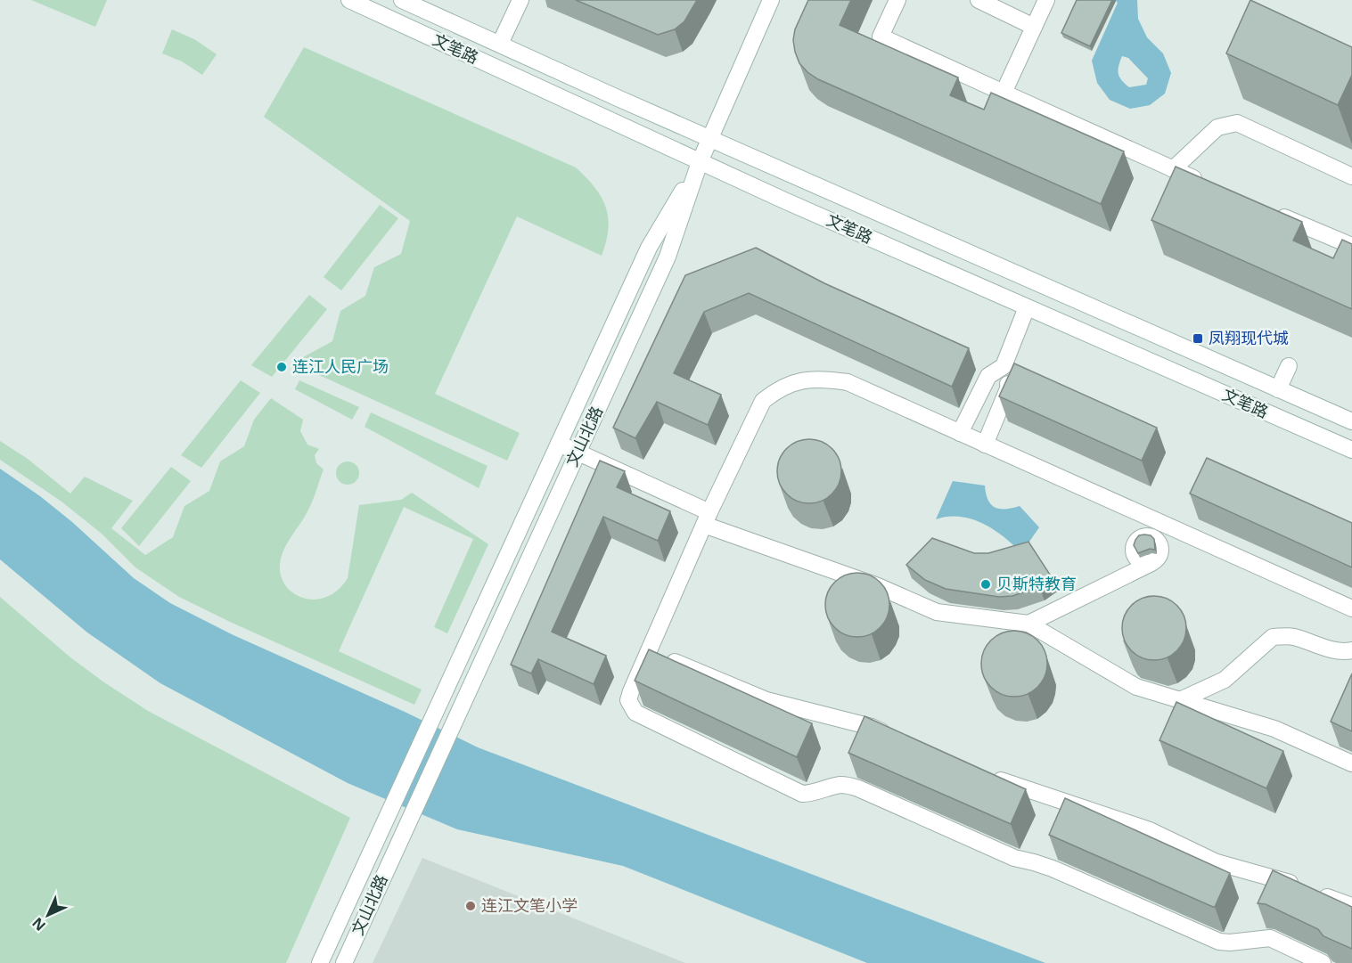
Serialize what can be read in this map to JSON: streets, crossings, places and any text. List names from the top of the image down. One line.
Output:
{"streets":{"street":["文笔路","文山北路"]},"crossings":[["文笔路","文山北路"]],"places":{"transit":["凤翔现代城"],"other":["连江人民广场","贝斯特教育","连江文笔小学"]},"north":"bottom left"}
